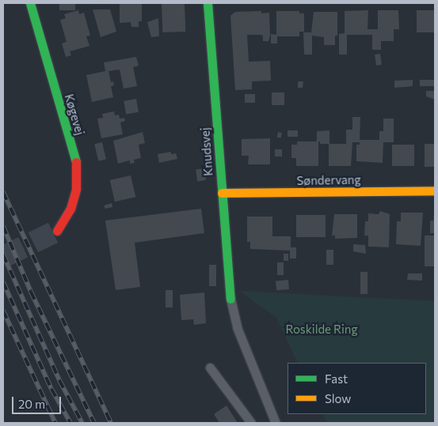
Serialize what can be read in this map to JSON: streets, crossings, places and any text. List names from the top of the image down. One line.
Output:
{"streets":{"street":["Køgevej","Knudsvej","Søndervang"]},"crossings":[["Knudsvej","Søndervang"]],"parks":["Roskilde Ring"],"legend":["Fast","Slow"],"scale_bar":"20 m"}
